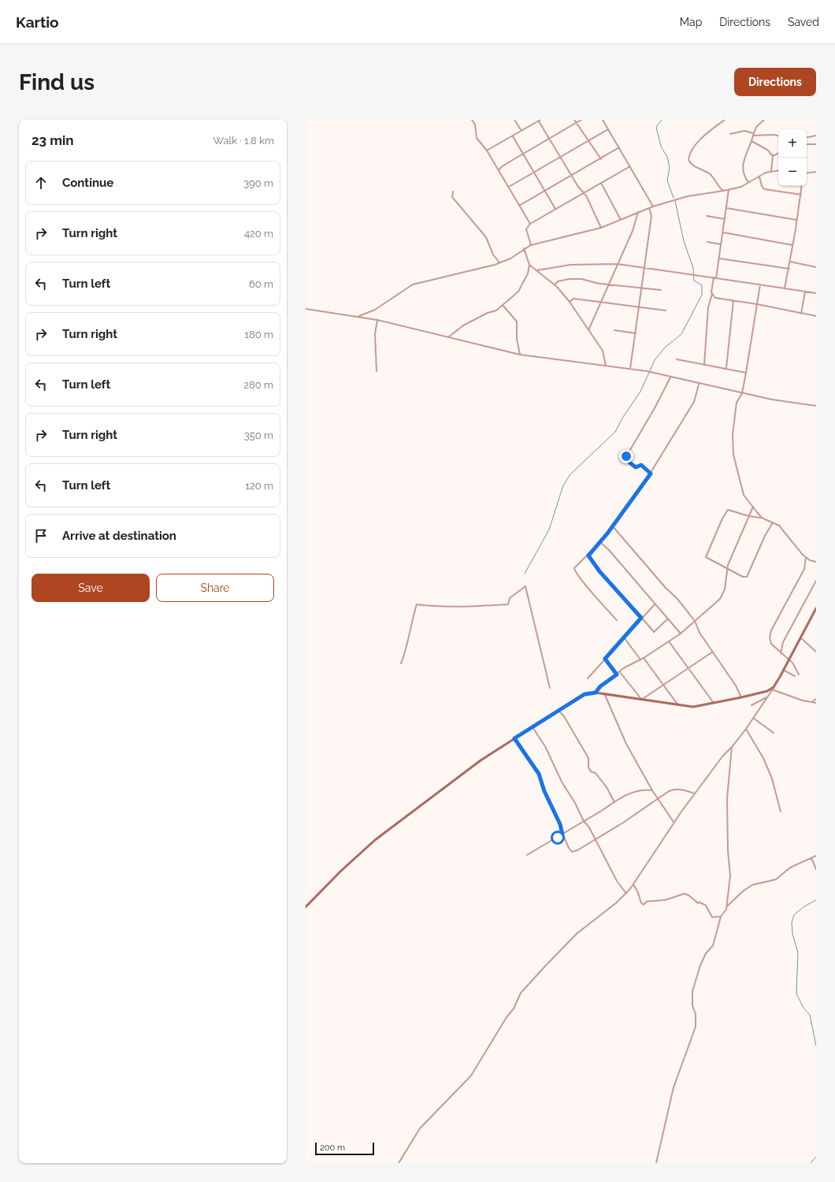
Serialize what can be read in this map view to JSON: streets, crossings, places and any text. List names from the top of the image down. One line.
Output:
{"scale_bar":"200 m","page":{"header":"Kartio","nav":["Map","Directions","Saved"],"buttons":["Directions",["Save","Share"]],"title":"Find us","heading":["23 min","Walk · 1.8 km"],"map_buttons":["+","−"],"list":[["Continue","390 m"],["Turn right","420 m"],["Turn left","60 m"],["Turn right","180 m"],["Turn left","280 m"],["Turn right","350 m"],["Turn left","120 m"],"Arrive at destination"],"scale":"200 m"}}
